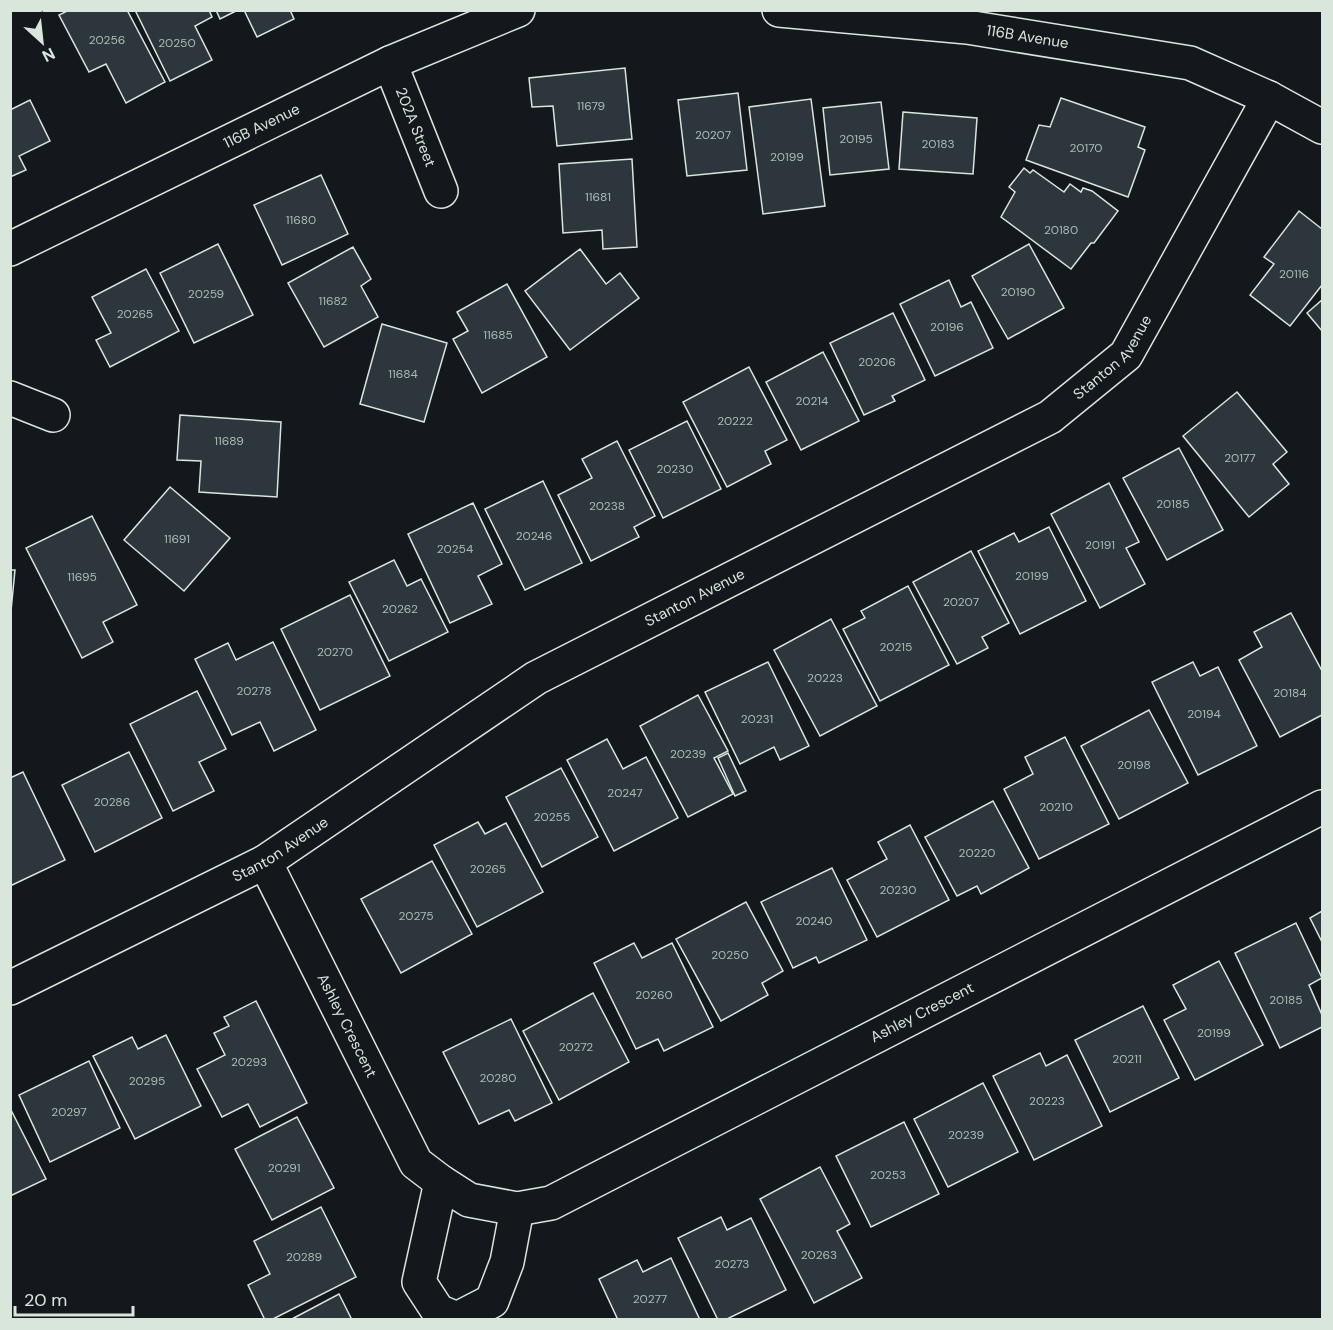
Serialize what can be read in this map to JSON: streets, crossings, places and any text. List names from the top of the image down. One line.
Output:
{"streets":{"street":["116B Avenue","202A Street","Stanton Avenue","Ashley Crescent"]},"crossings":[["116B Avenue","202A Street"],["116B Avenue","Stanton Avenue"],["Stanton Avenue","Ashley Crescent"]],"house_numbers":["20256","20250","11679","20207","20195","20183","20170","20199","11681","11680","20180","20116","20190","20259","11682","20265","20196","11685","20206","11684","20214","20222","11689","20177","20230","20185","20238","20246","11691","20191","20254","20199","11695","20207","20262","20215","20270","20223","20278","20184","20194","20231","20239","20198","20247","20286","20210","20255","20220","20265","20230","20275","20240","20250","20260","20185","20199","20272","20211","20293","20280","20295","20223","20297","20239","20291","20253","20263","20289","20273","20277"],"scale_bar":"20 m","north":"bottom right"}
